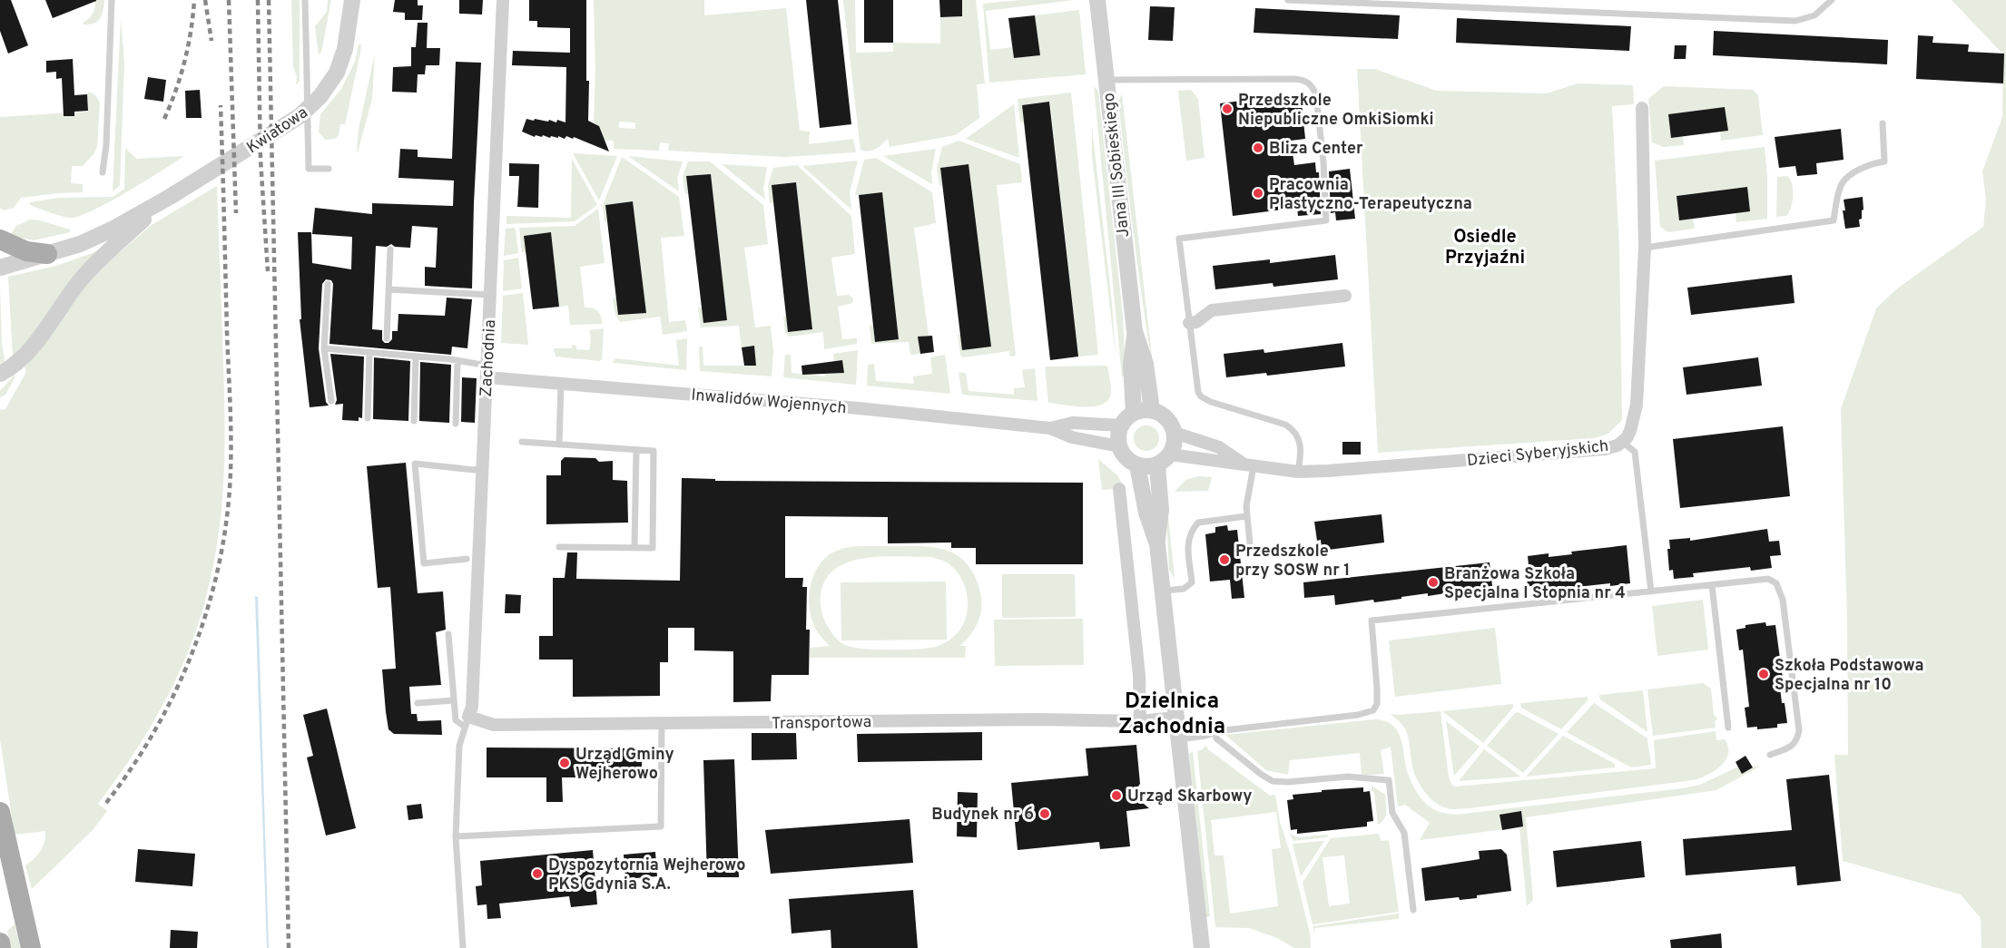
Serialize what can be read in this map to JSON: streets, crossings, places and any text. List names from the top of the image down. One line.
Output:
{"streets":{"street":["Kwiatowa","Jana III Sobieskiego","Zachodnia","Inwalidów Wojennych","Dzieci Syberyjskich","Transportowa"]},"crossings":[["Jana III Sobieskiego","Inwalidów Wojennych"],["Jana III Sobieskiego","Dzieci Syberyjskich"],["Zachodnia","Inwalidów Wojennych"],["Zachodnia","Transportowa"],["Inwalidów Wojennych","Dzieci Syberyjskich"]],"districts":["Osiedle Przyjaźni","Dzielnica Zachodnia"],"places":["Przedszkole Niepubliczne OmkiSiomki","Bliza Center","Pracownia Plastyczno-Terapeutyczna","Przedszkole przy SOSW nr 1","Branżowa Szkoła Specjalna I Stopnia nr 4","Szkoła Podstawowa Specjalna nr 10","Urząd Gminy Wejherowo","Urząd Skarbowy","Budynek nr 6","Dyspozytornia Wejherowo PKS Gdynia S.A."]}
